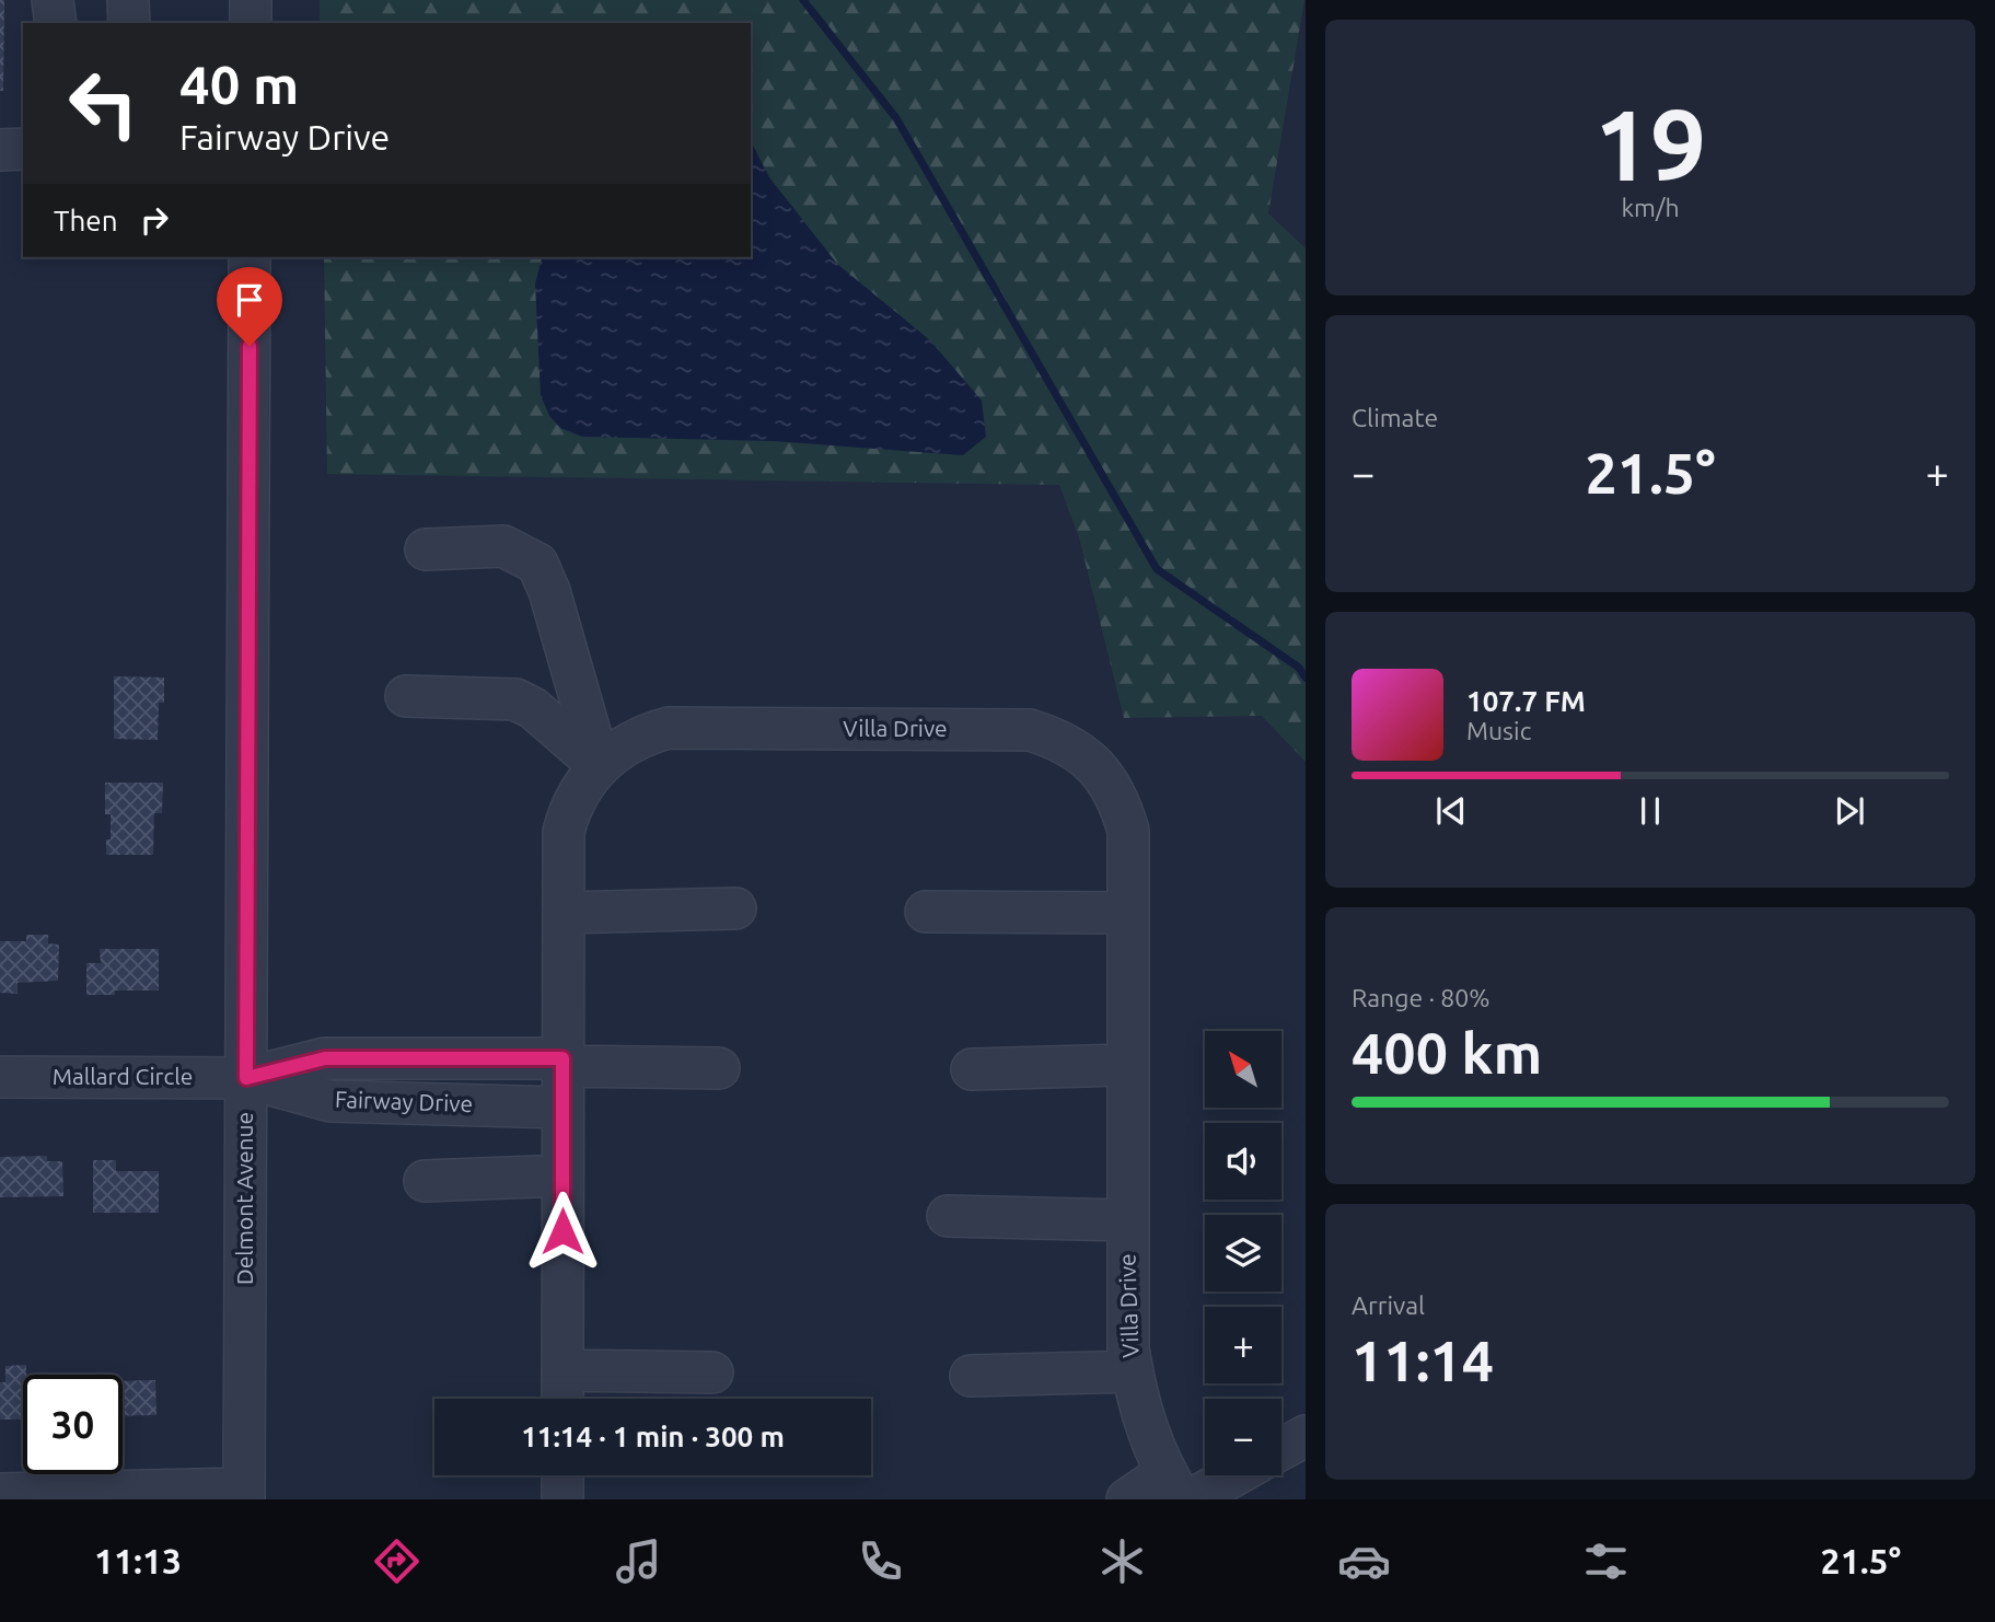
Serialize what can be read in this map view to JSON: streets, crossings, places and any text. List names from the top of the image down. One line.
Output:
{"streets":{"street":["Villa Drive","Mallard Circle","Fairway Drive","Delmont Avenue"]},"crossings":[["Villa Drive","Fairway Drive"],["Mallard Circle","Fairway Drive"],["Mallard Circle","Delmont Avenue"],["Fairway Drive","Delmont Avenue"]],"north":"top left","page":{"tile":[["19","km/h"],"Climate",["Range · 80%","400 km"],["Arrival","11:14"]],"turn":["40 m","Fairway Drive"],"then":"Then","heat":["−","21.5°","+"],"song":["107.7 FM","Music"],"map_buttons":["+","−"],"limit":"30","trip":"11:14 · 1 min · 300 m","tabs":["11:13","21.5°"]}}
